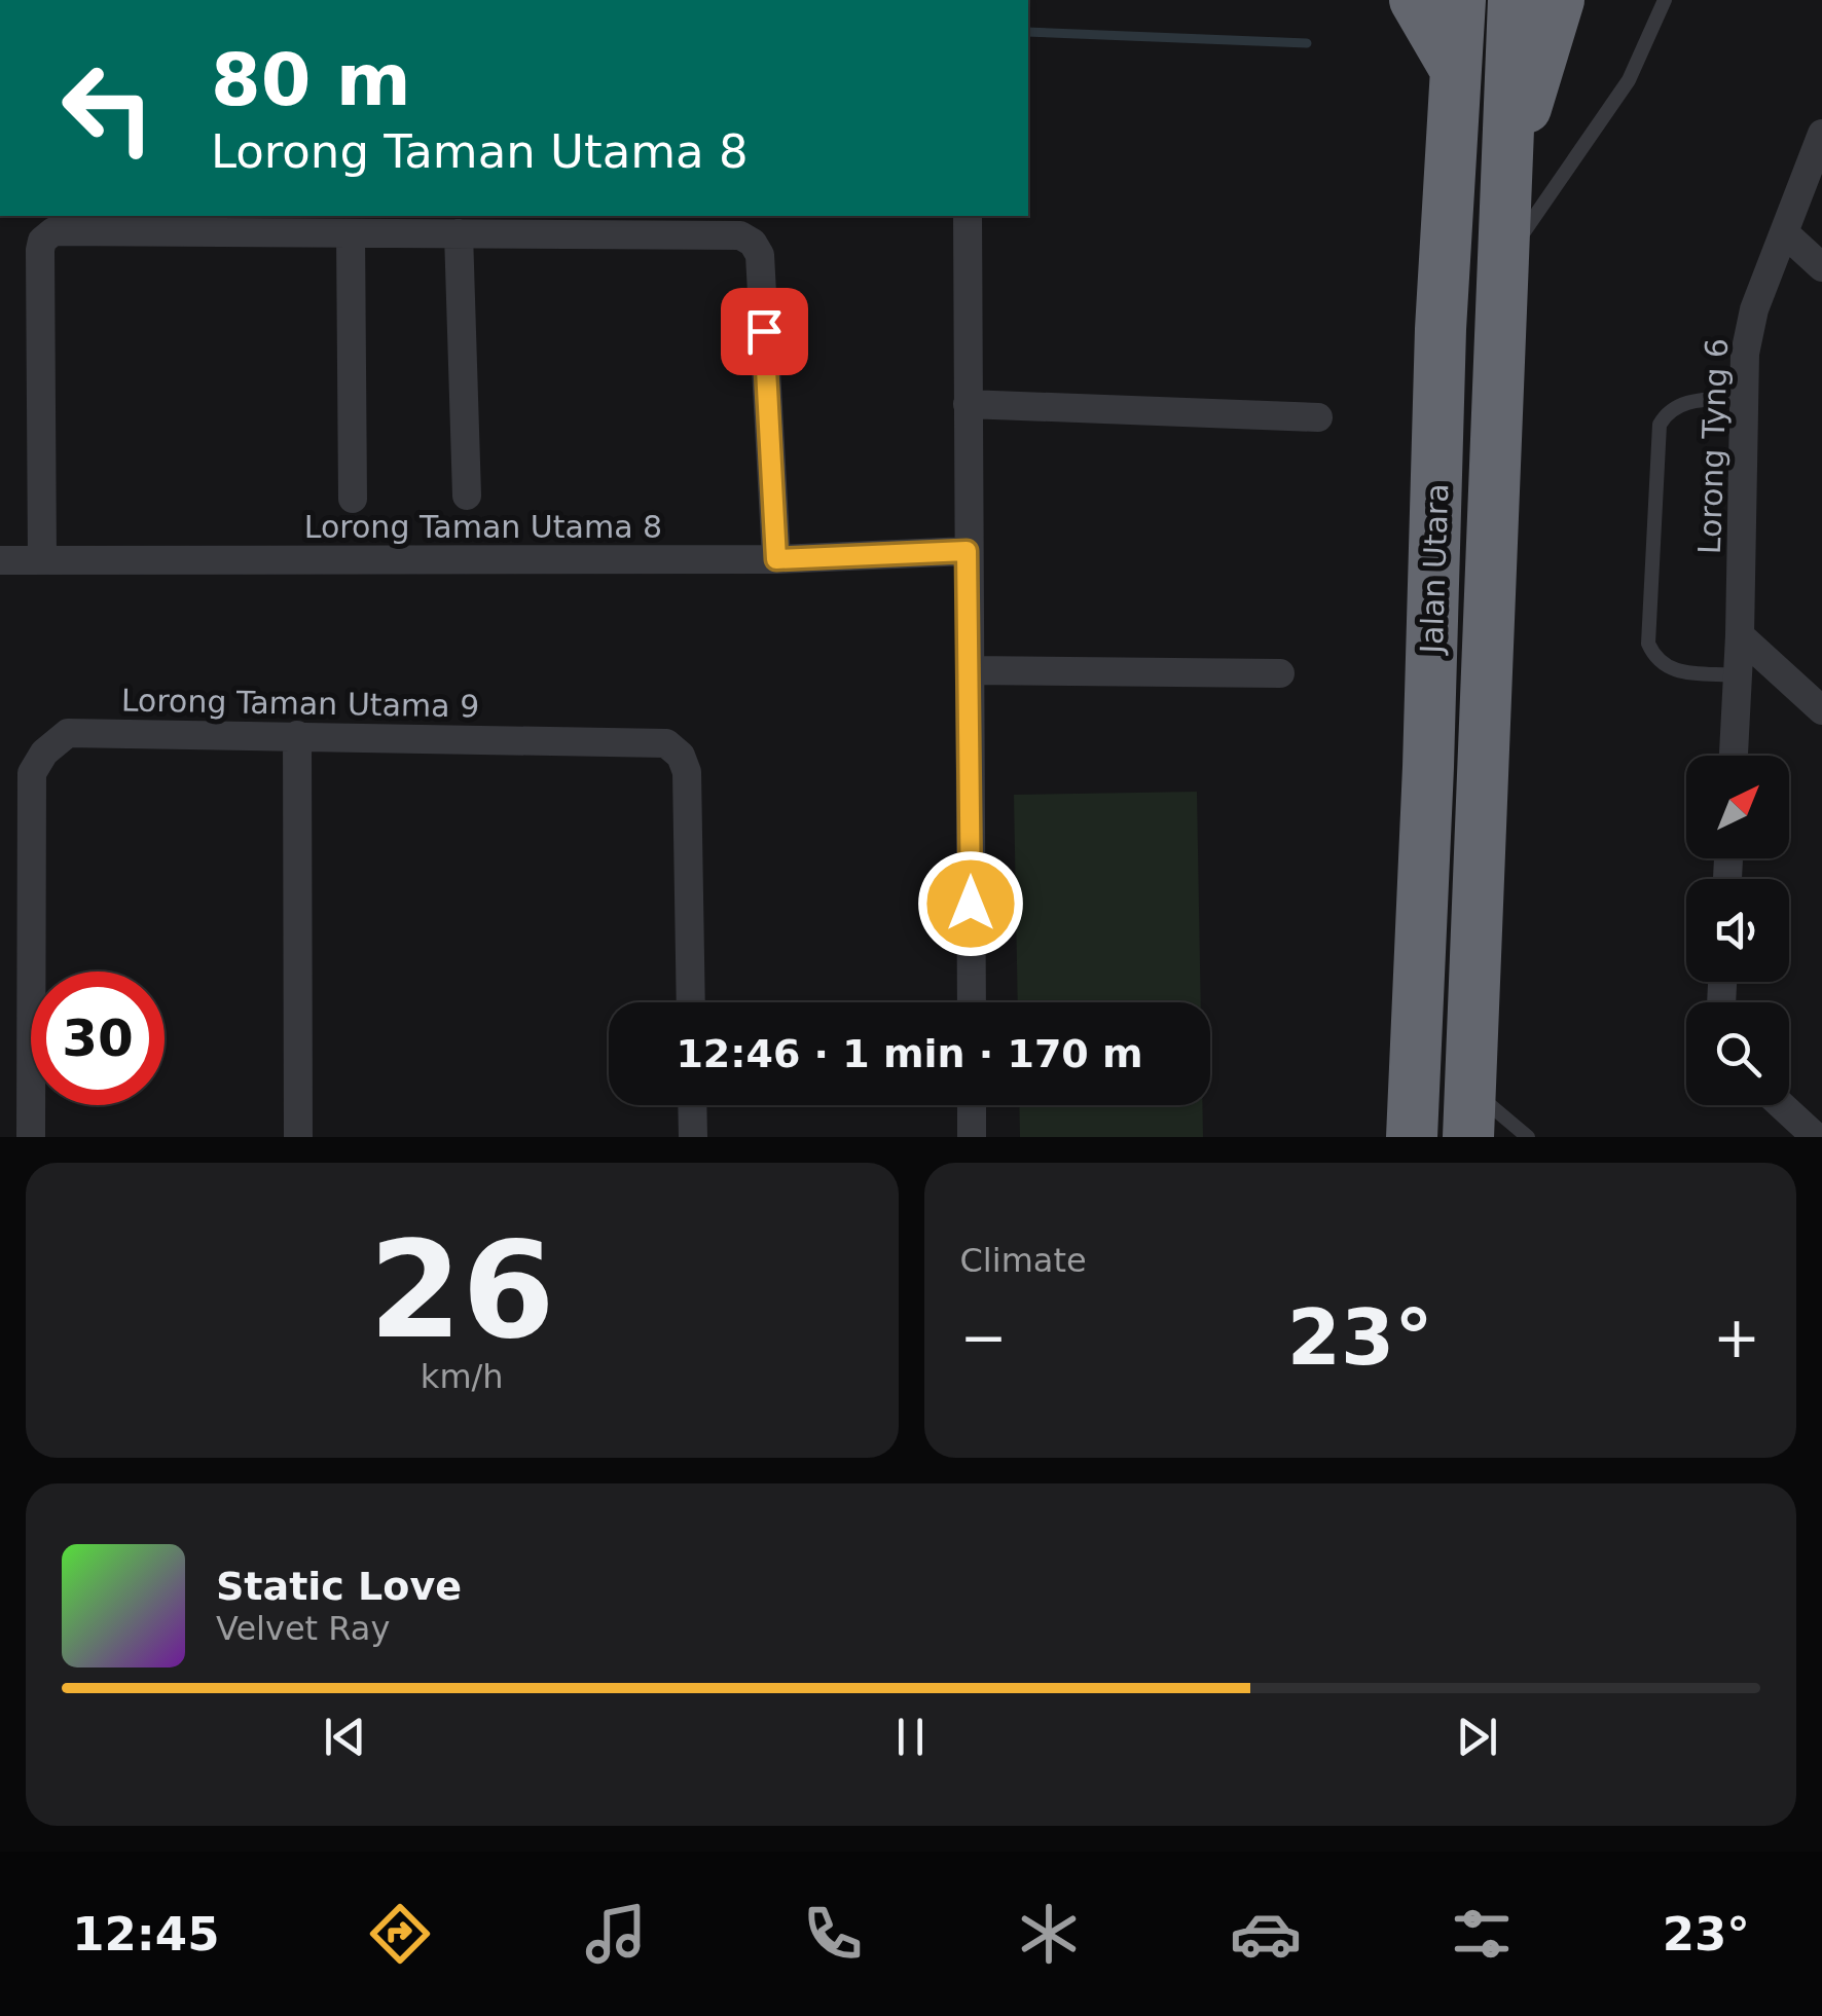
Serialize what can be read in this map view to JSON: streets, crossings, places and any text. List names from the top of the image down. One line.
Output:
{"streets":{"highway":["Jalan Utara"],"street":["Lorong Tyng 6","Lorong Taman Utama 8","Lorong Taman Utama 9"]},"north":"top right","page":{"turn":["80 m","Lorong Taman Utama 8"],"limit":"30","trip":"12:46 · 1 min · 170 m","tile":[["26","km/h"],"Climate"],"heat":["−","23°","+"],"song":["Static Love","Velvet Ray"],"tabs":["12:45","23°"]}}
